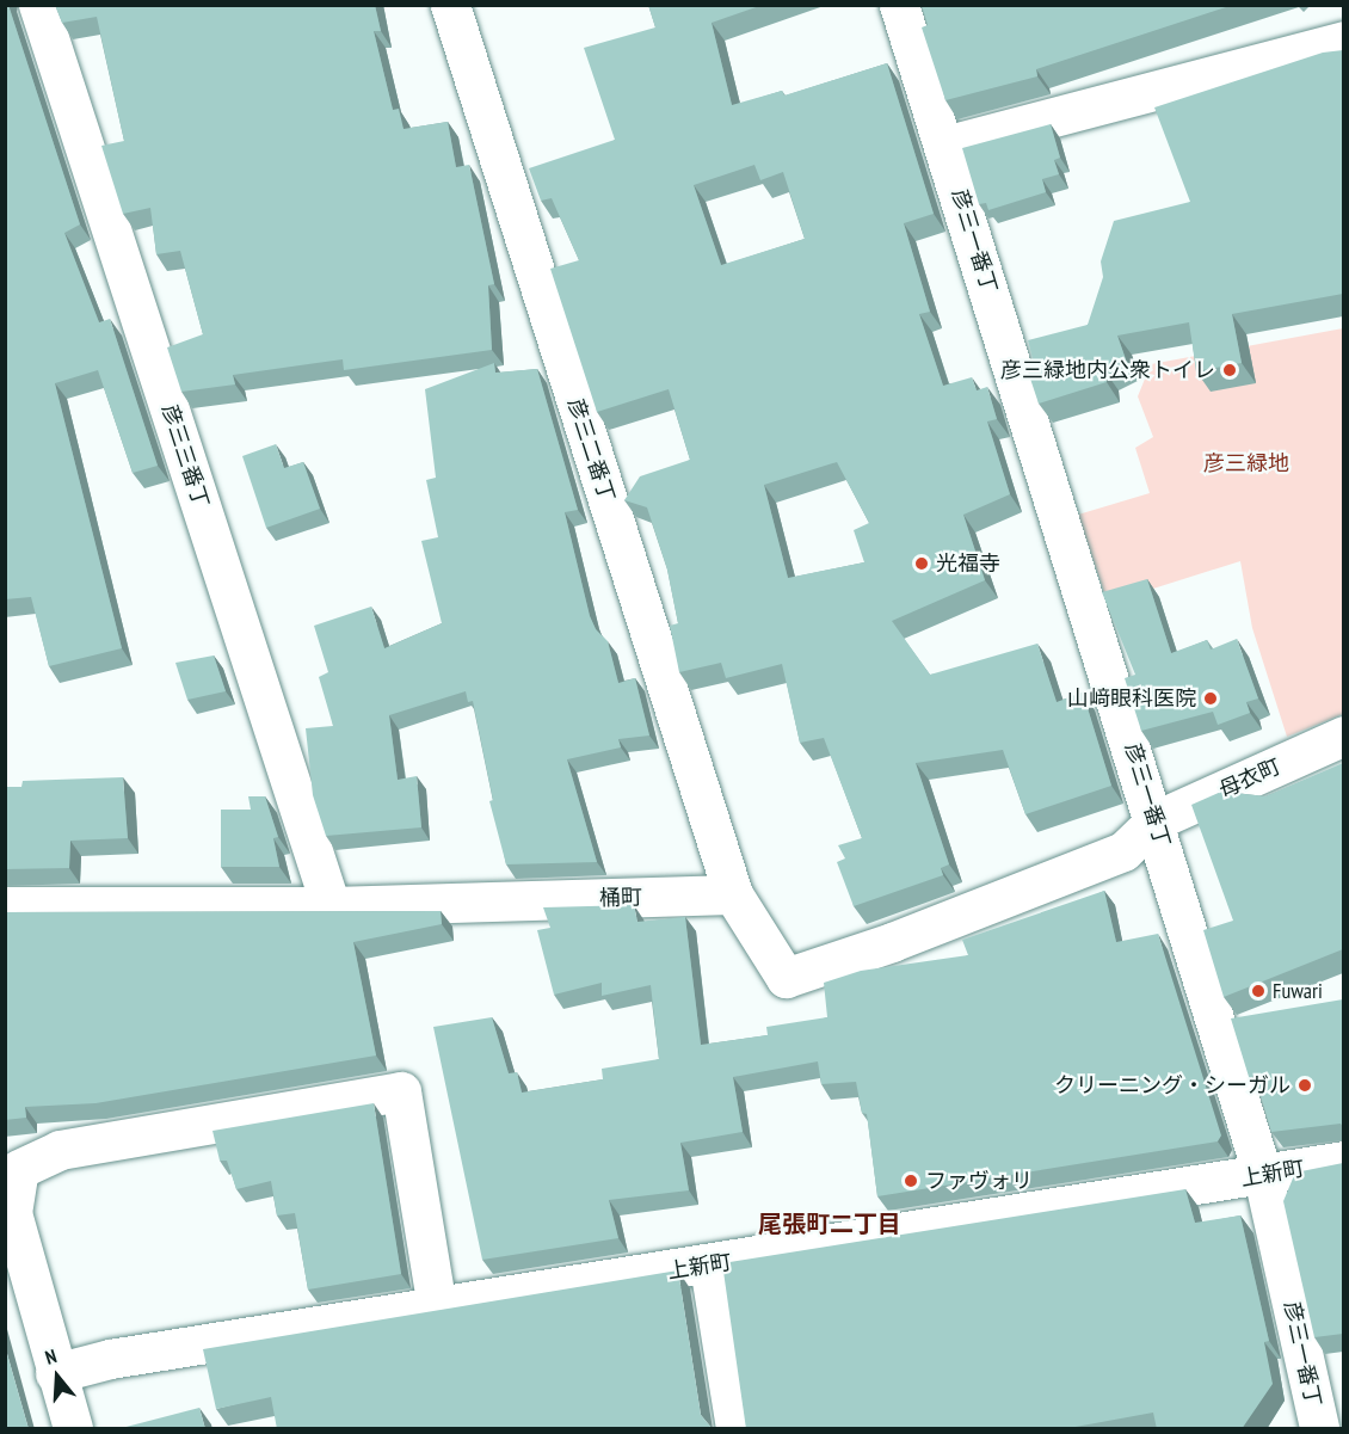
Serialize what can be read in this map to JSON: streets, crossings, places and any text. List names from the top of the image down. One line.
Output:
{"streets":{"street":["彦三一番丁","彦三二番丁","彦三三番丁","母衣町","桶町","上新町"]},"crossings":[["彦三一番丁","母衣町"],["彦三一番丁","上新町"],["彦三二番丁","桶町"],["彦三三番丁","桶町"]],"districts":["尾張町二丁目"],"parks":["彦三緑地"],"places":["彦三緑地内公衆トイレ","光福寺","山﨑眼科医院","Fuwari","クリーニング・シーガル","ファヴォリ"],"north":"top"}
